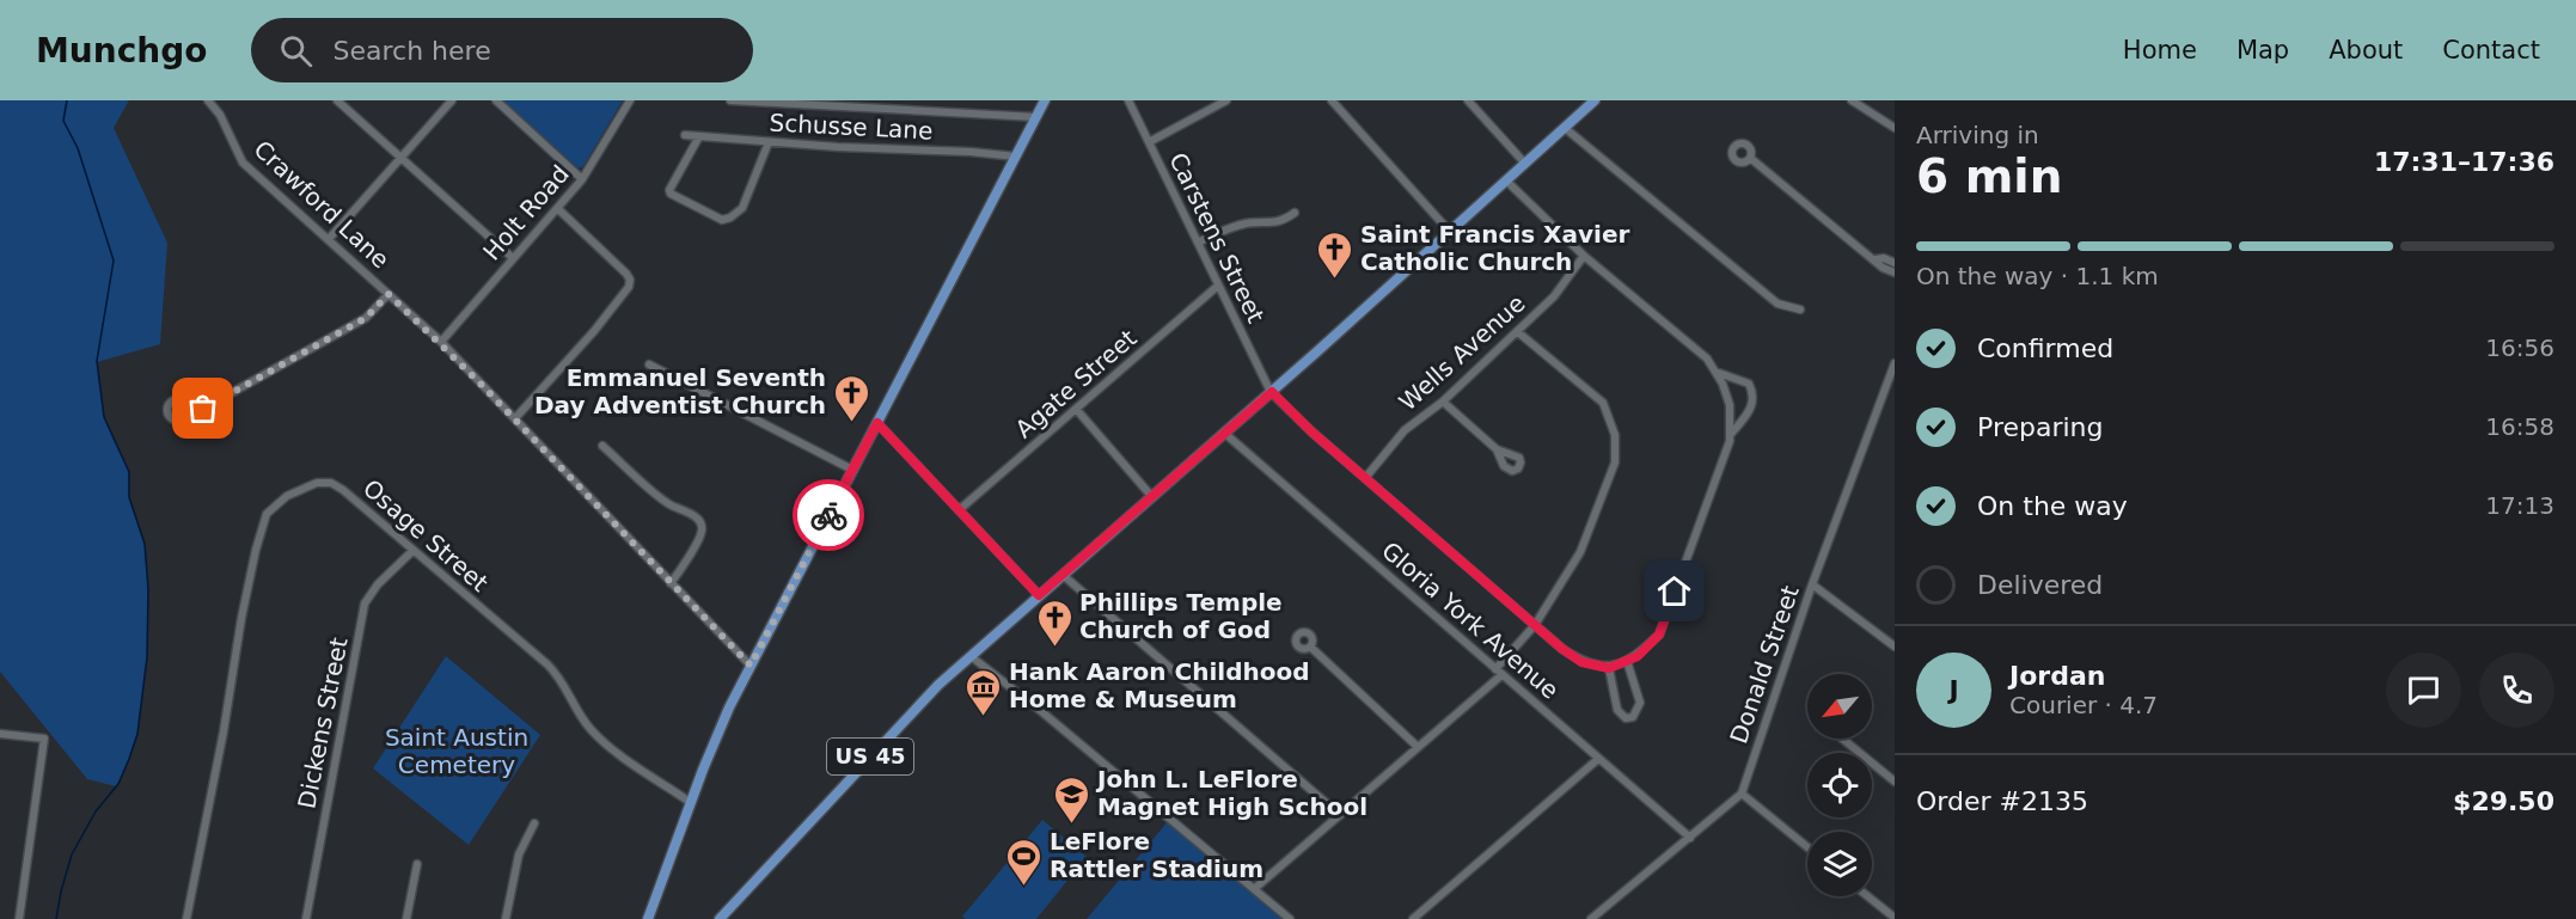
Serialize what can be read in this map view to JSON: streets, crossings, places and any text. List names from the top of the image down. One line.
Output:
{"streets":{"main road":["US 45"],"street":["Schusse Lane","Crawford Lane","Holt Road","Carstens Street","Wells Avenue","Agate Street","Osage Street","Gloria York Avenue","Donald Street","Dickens Street"]},"crossings":[["Crawford Lane","Holt Road"],["Carstens Street","Wells Avenue"],["Carstens Street","Agate Street"],["Carstens Street","US 45"],["Osage Street","Dickens Street"],["Gloria York Avenue","US 45"]],"parks":["Saint Austin Cemetery"],"places":{"church":["Saint Francis Xavier Catholic Church","Emmanuel Seventh Day Adventist Church","Phillips Temple Church of God"],"museum":["Hank Aaron Childhood Home & Museum"],"school or university":["John L. LeFlore Magnet High School"],"sports":["LeFlore Rattler Stadium"]},"north":"bottom left","page":{"header":"Munchgo","search":"Search here","nav":["Home","Map","About","Contact"],"heading":["6 min","Arriving in","17:31–17:36"],"panel":["Jordan","Courier · 4.7","Order #2135","$29.50"],"bar":"On the way · 1.1 km","list":[["Confirmed","16:56"],["Preparing","16:58"],["On the way","17:13"],"Delivered"],"round":"J"}}
